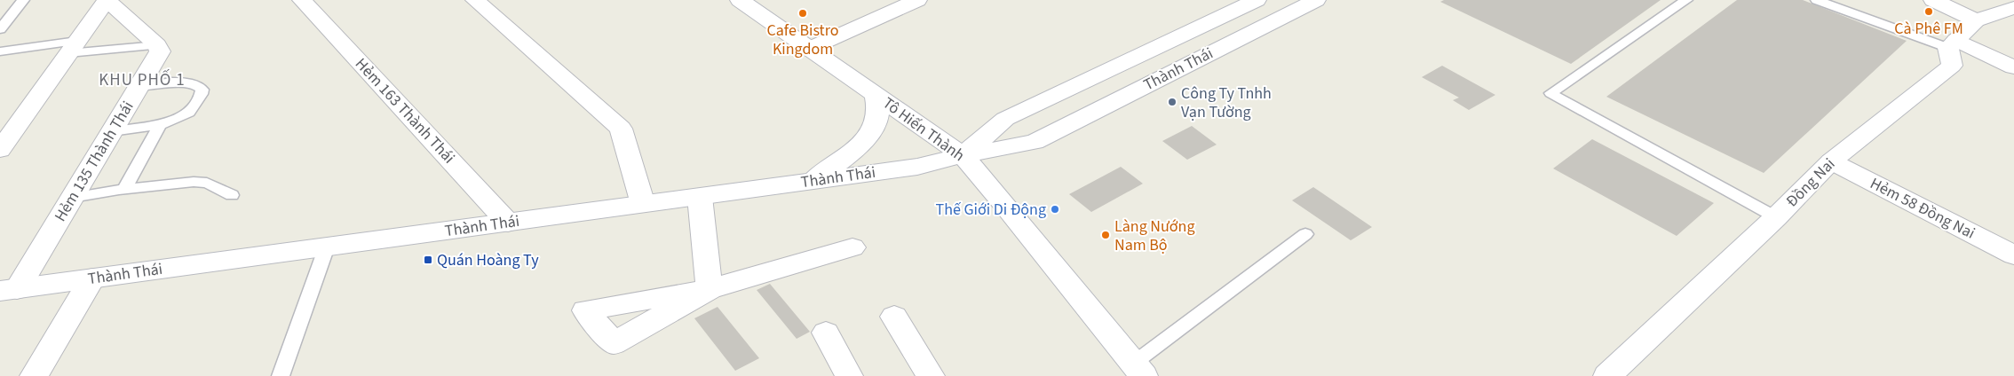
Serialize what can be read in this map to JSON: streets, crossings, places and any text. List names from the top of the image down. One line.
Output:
{"streets":{"street":["Thành Thái","Hẻm 163 Thành Thái","Tô Hiến Thành","Hẻm 135 Thành Thái","Đồng Nai","Hẻm 58 Đồng Nai"]},"crossings":[["Thành Thái","Hẻm 163 Thành Thái"],["Thành Thái","Tô Hiến Thành"],["Thành Thái","Hẻm 135 Thành Thái"],["Đồng Nai","Hẻm 58 Đồng Nai"]],"districts":["KHU PHỐ 1"],"places":{"other":["Cà Phê FM","Cafe Bistro Kingdom","Công Ty Tnhh Vạn Tường","Thế Giới Di Động","Làng Nướng Nam Bộ"],"transit":["Quán Hoàng Ty"]}}
